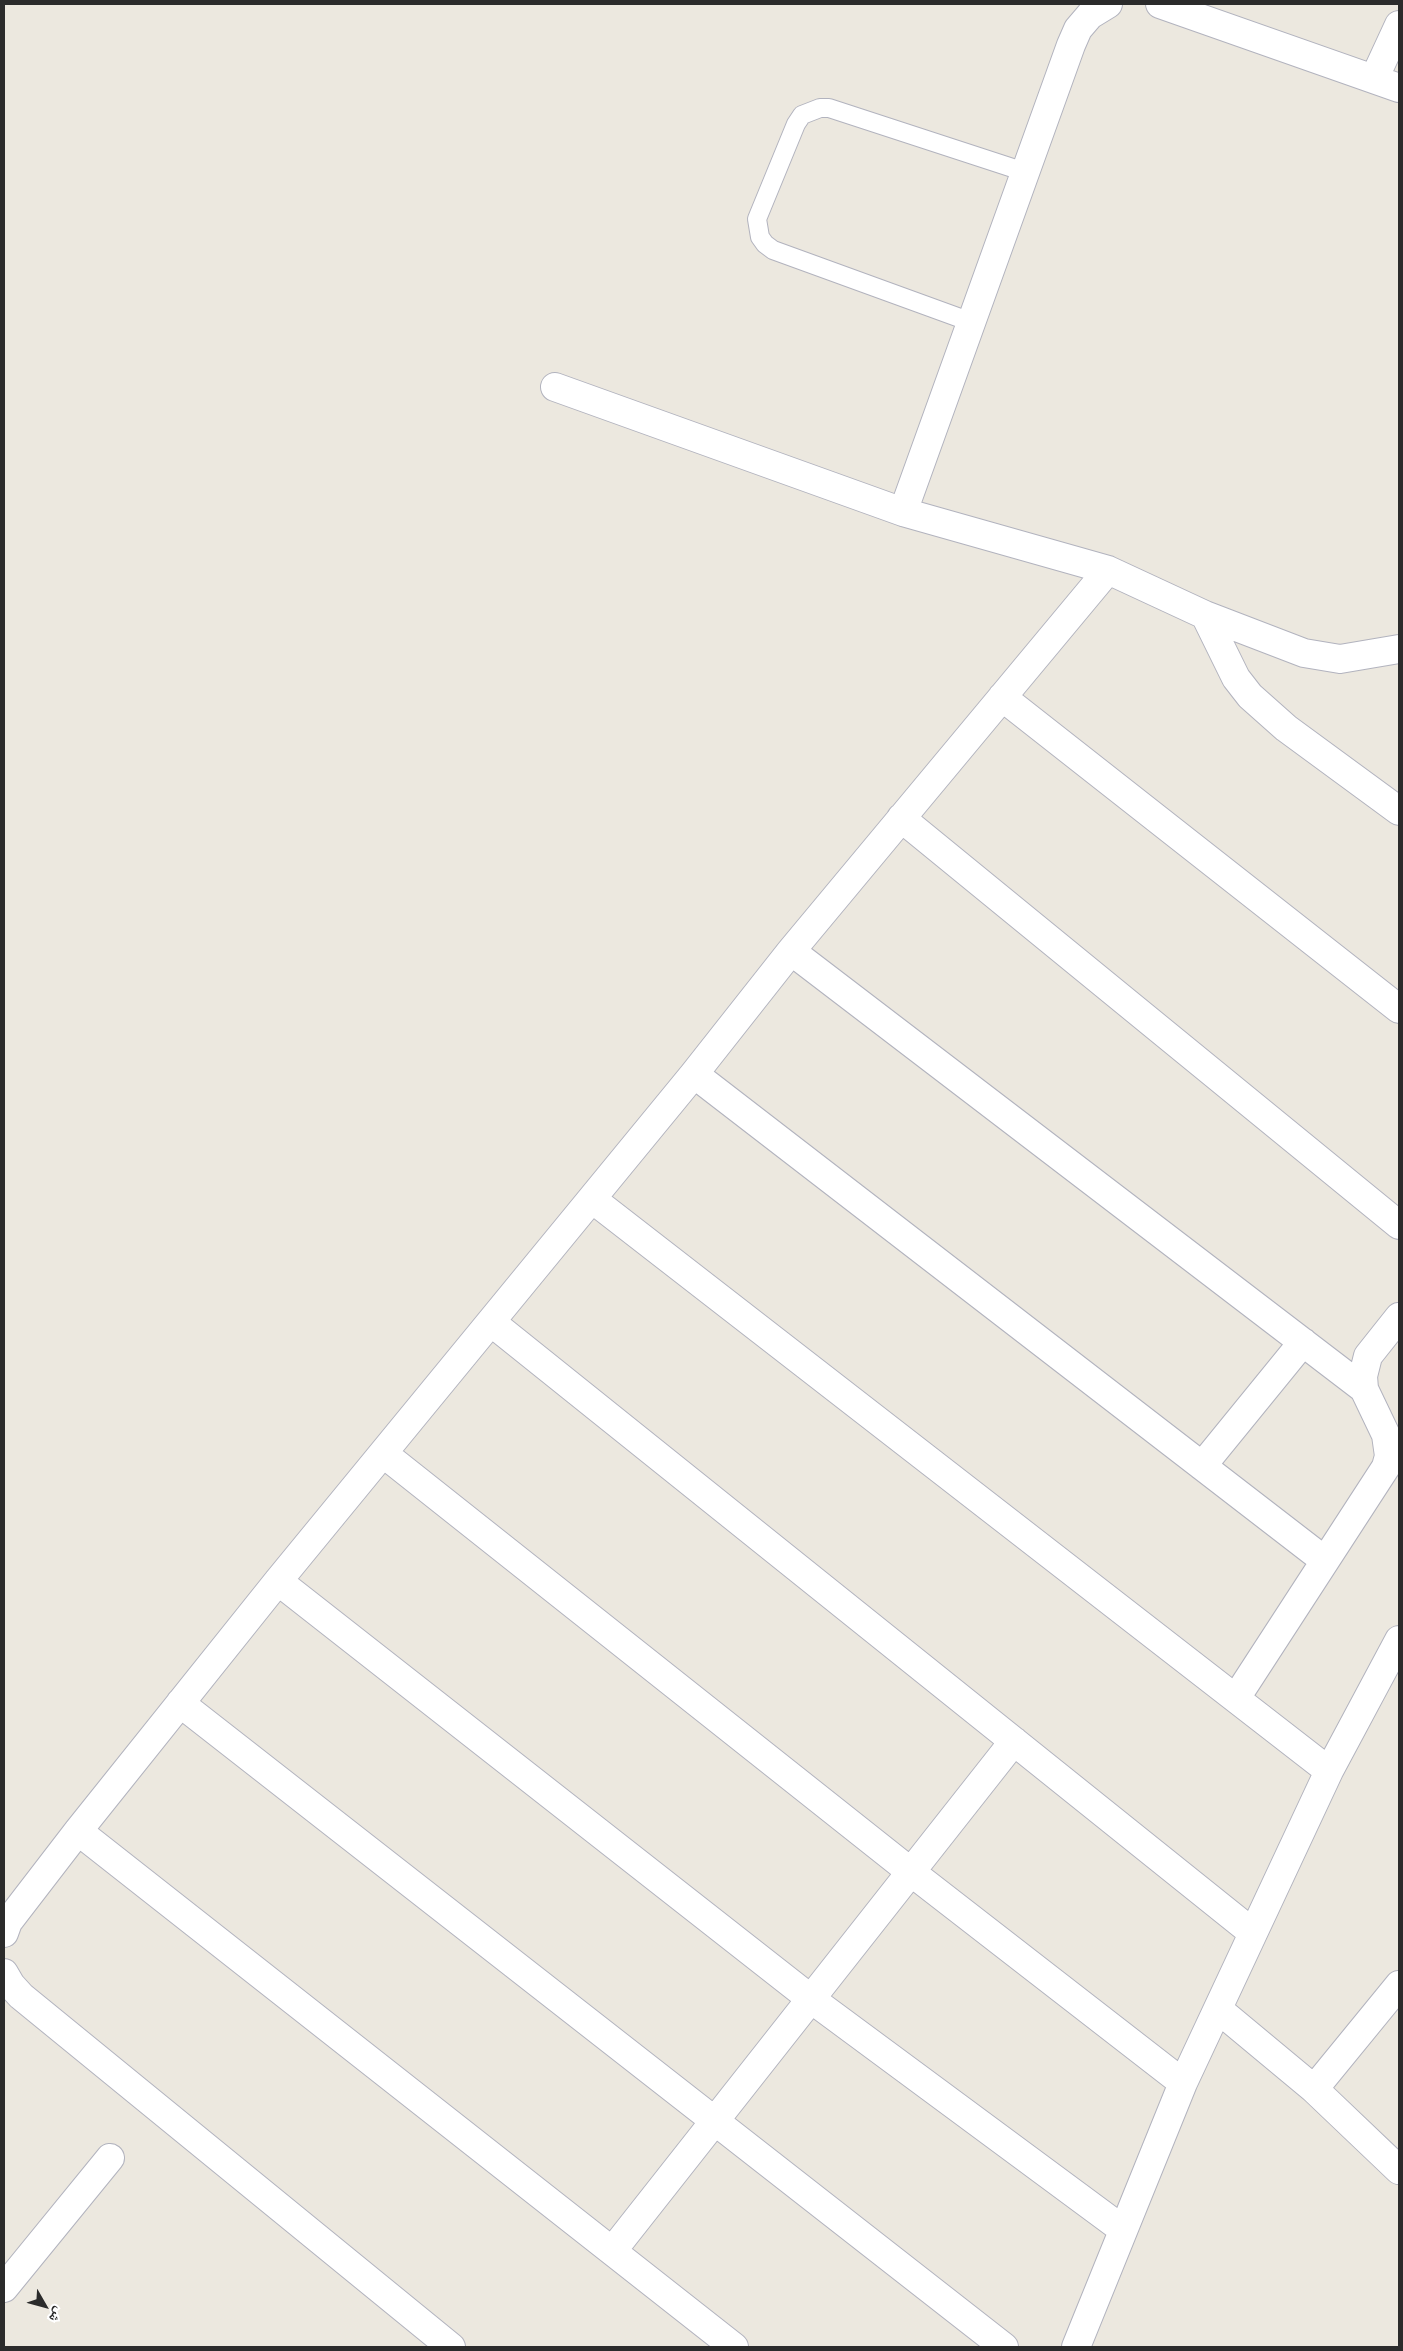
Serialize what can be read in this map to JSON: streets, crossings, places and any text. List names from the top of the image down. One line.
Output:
{"north":"bottom right"}
